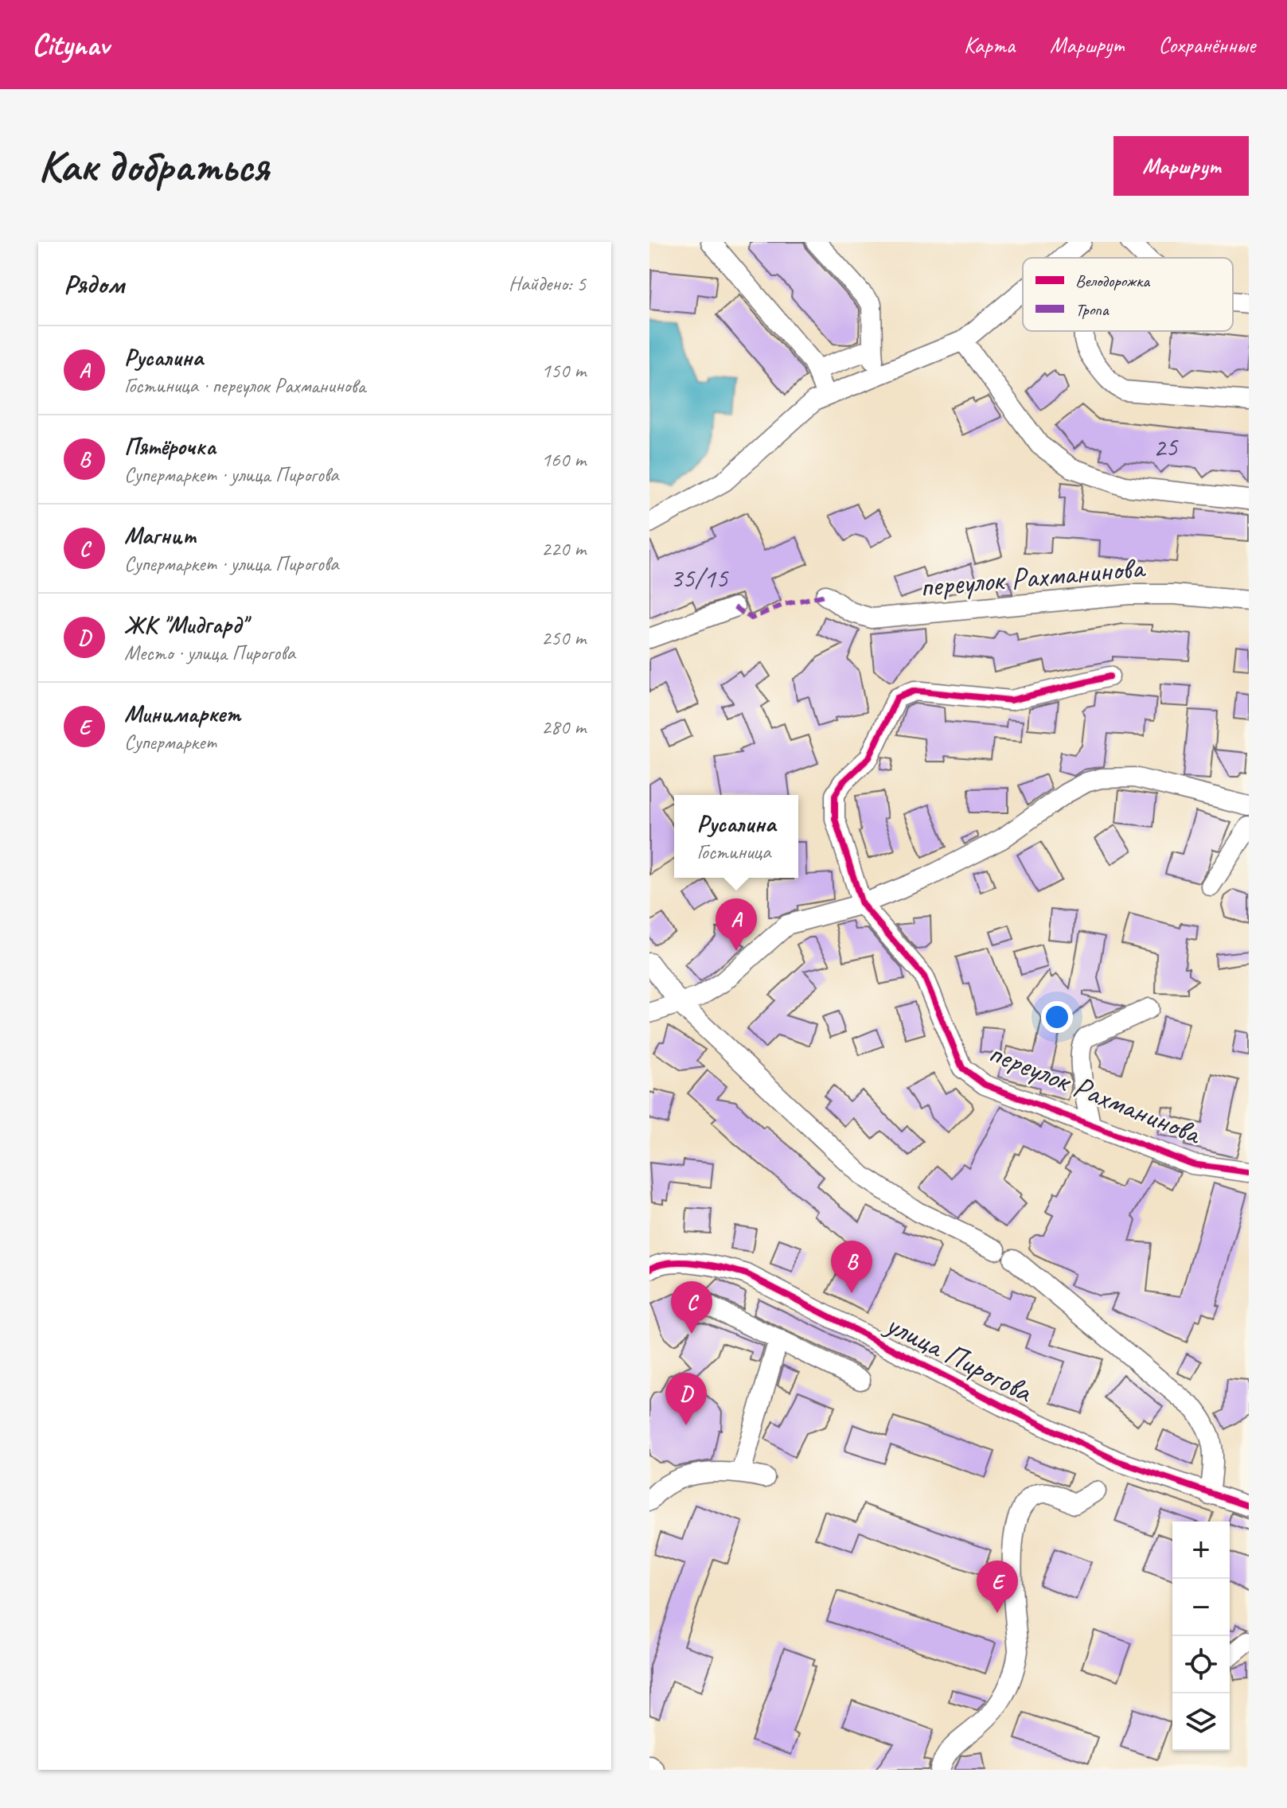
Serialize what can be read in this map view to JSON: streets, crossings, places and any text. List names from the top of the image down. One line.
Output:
{"streets":{"street":["переулок Рахманинова","улица Пирогова"]},"house_numbers":["25","35/15"],"legend":["Велодорожка","Тропа"],"page":{"header":"Citynav","nav":["Карта","Маршрут","Сохранённые"],"buttons":"Маршрут","title":"Как добраться","heading":["Рядом","Найдено: 5"],"list":[{"mark":"A","name":"Русалина","note":"Гостиница · переулок Рахманинова","value":"150 m"},{"mark":"B","name":"Пятёрочка","note":"Супермаркет · улица Пирогова","value":"160 m"},{"mark":"C","name":"Магнит","note":"Супермаркет · улица Пирогова","value":"220 m"},{"mark":"D","name":"ЖК \"Мидгард\"","note":"Место · улица Пирогова","value":"250 m"},{"mark":"E","name":"Минимаркет","note":"Супермаркет","value":"280 m"}],"popup":["Русалина","Гостиница"],"pins":["A","B","C","D","E"],"map_buttons":["+","−"]}}
